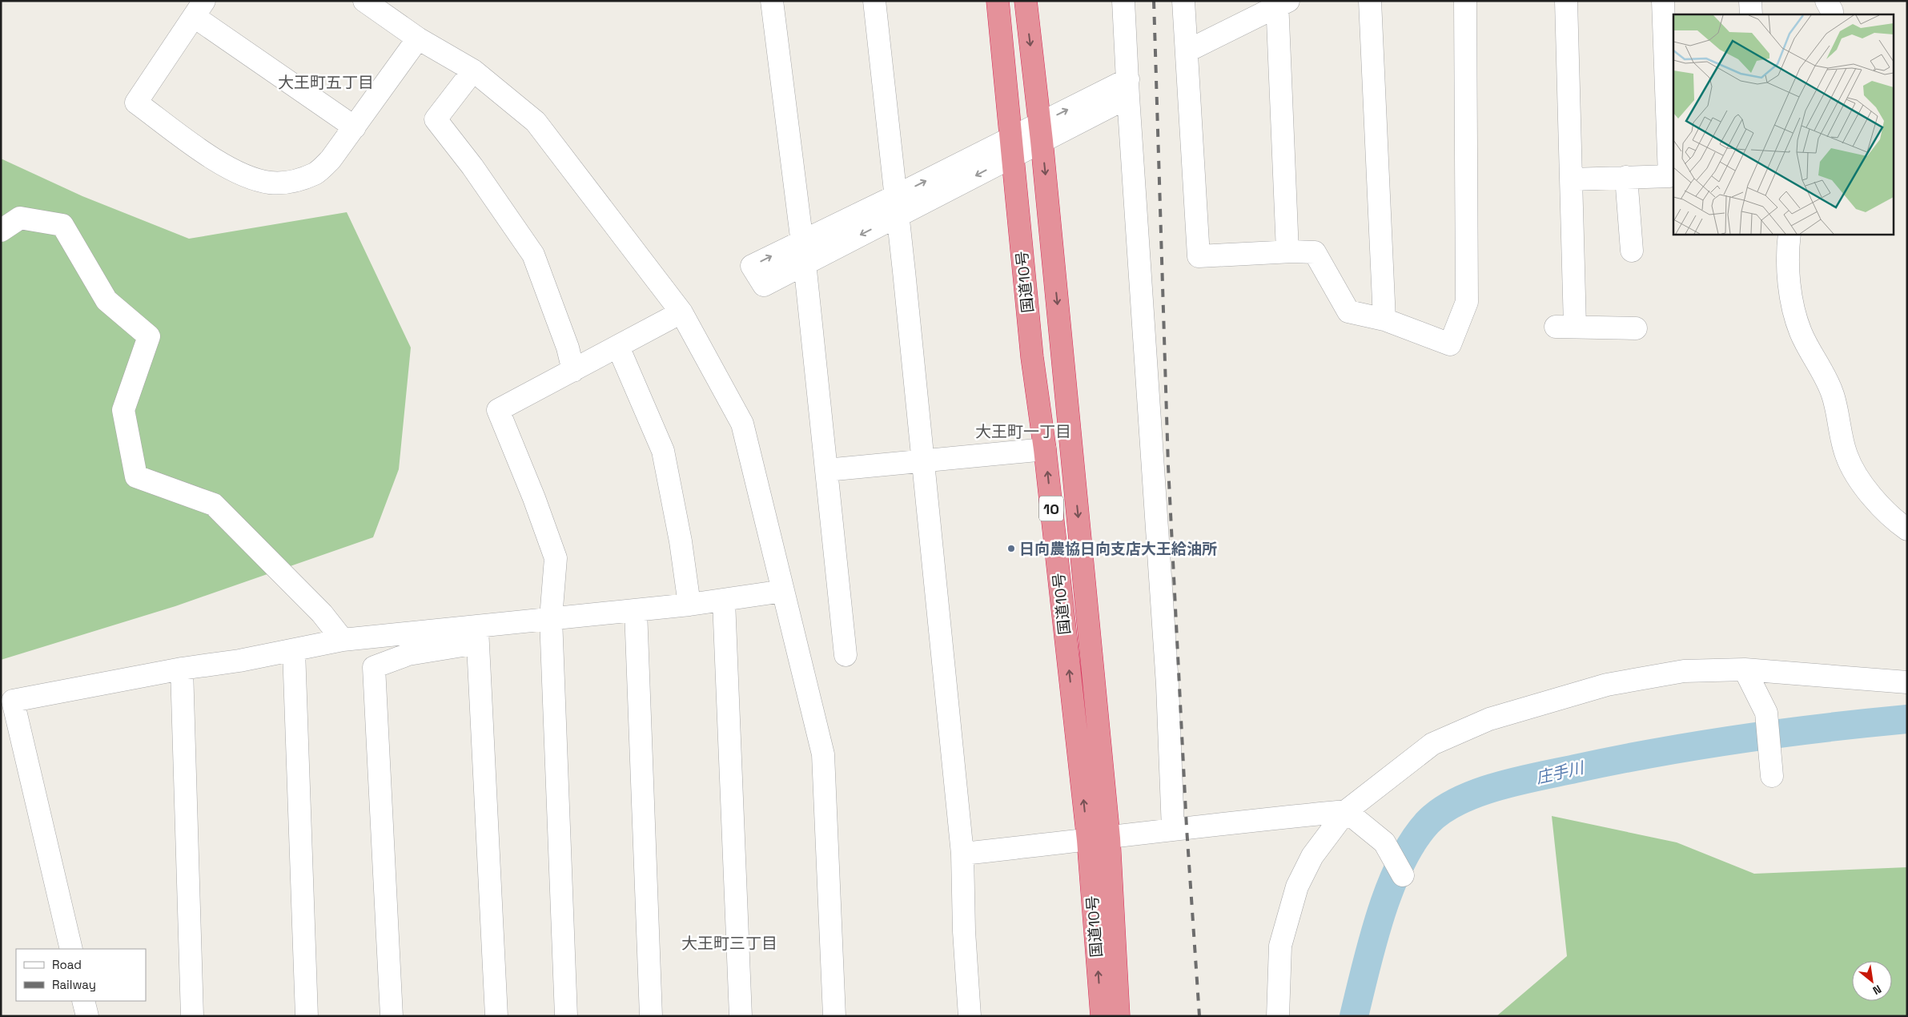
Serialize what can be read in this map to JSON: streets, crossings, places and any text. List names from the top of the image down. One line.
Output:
{"streets":{"highway":["国道10号","10"]},"districts":["大王町五丁目","大王町一丁目","大王町三丁目"],"water":["庄手川"],"places":["日向農協日向支店大王給油所"],"legend":["Road","Railway"],"north":"bottom right"}
